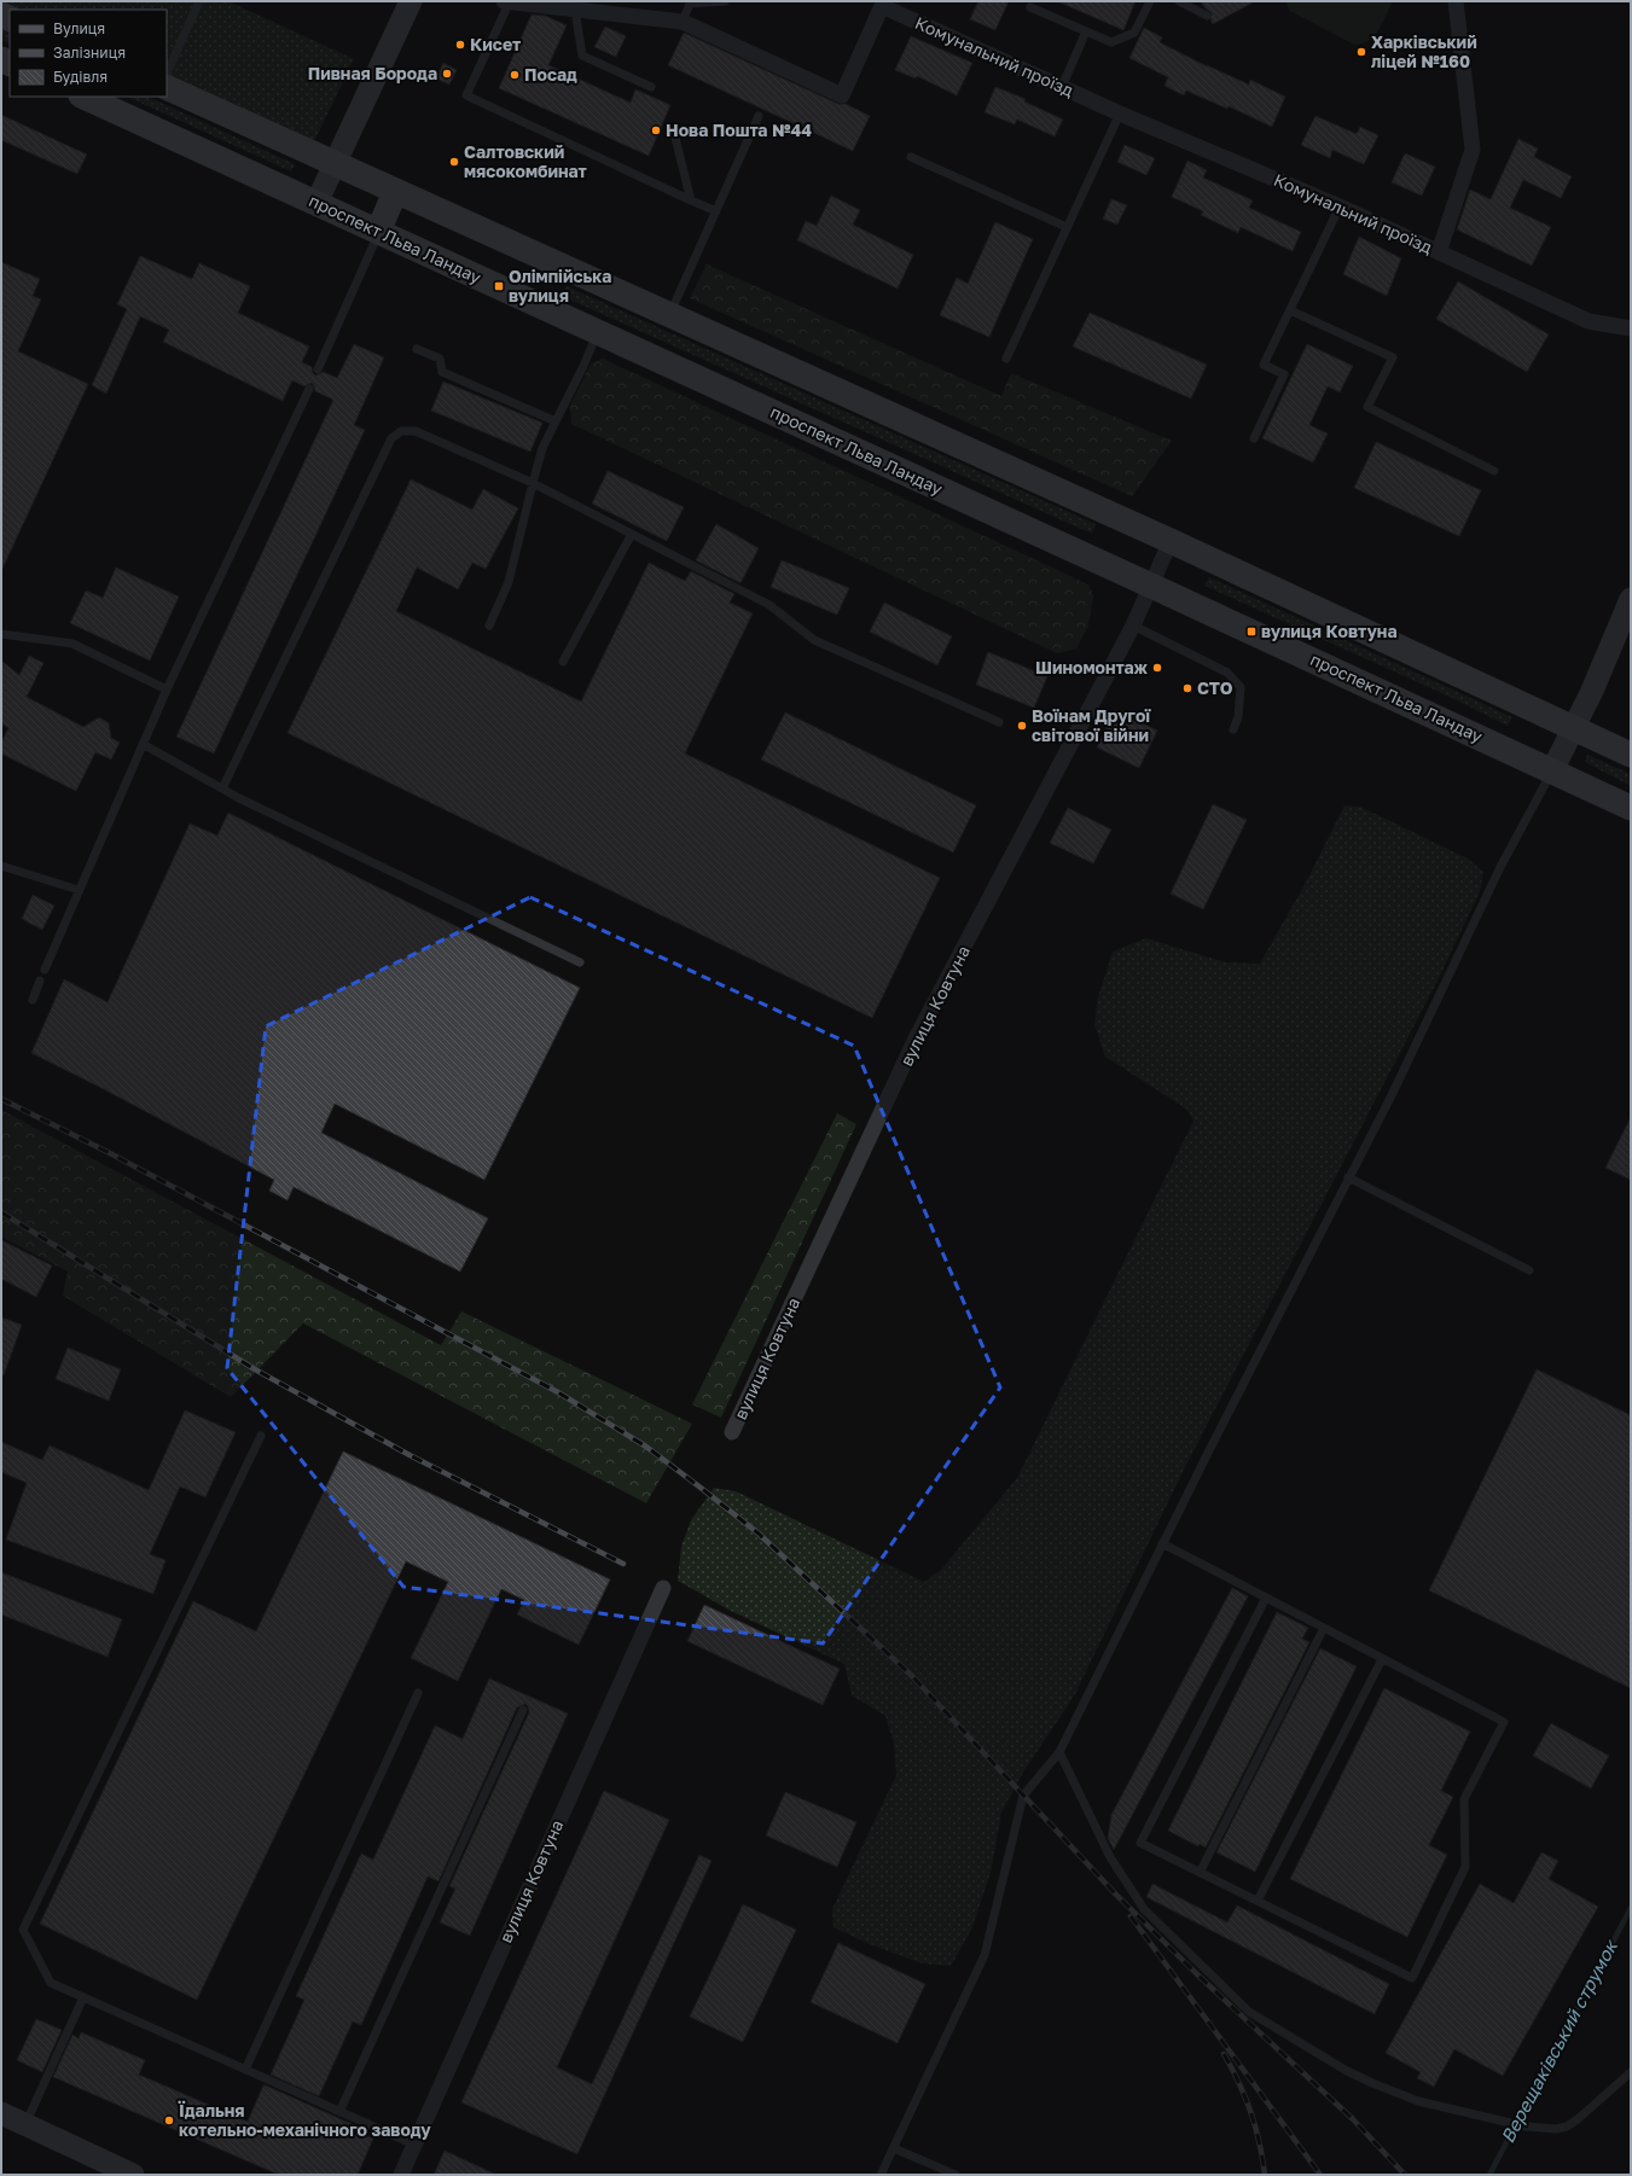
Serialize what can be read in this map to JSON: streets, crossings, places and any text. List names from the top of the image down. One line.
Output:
{"streets":{"main road":["проспект Льва Ландау"],"street":["Комунальний проїзд","вулиця Ковтуна"]},"crossings":[["проспект Льва Ландау","вулиця Ковтуна"]],"water":["Верещаківський струмок"],"places":{"other":["Кисет","Харківський ліцей №160","Пивная Борода","Посад","Нова Пошта №44","Салтовский мясокомбинат","Шиномонтаж","СТО","Воїнам Другої світової війни","Їдальня котельно-механічного заводу"],"transit":["Олімпійська вулиця","вулиця Ковтуна"]},"legend":["Вулиця","Залізниця","Будівля"]}
